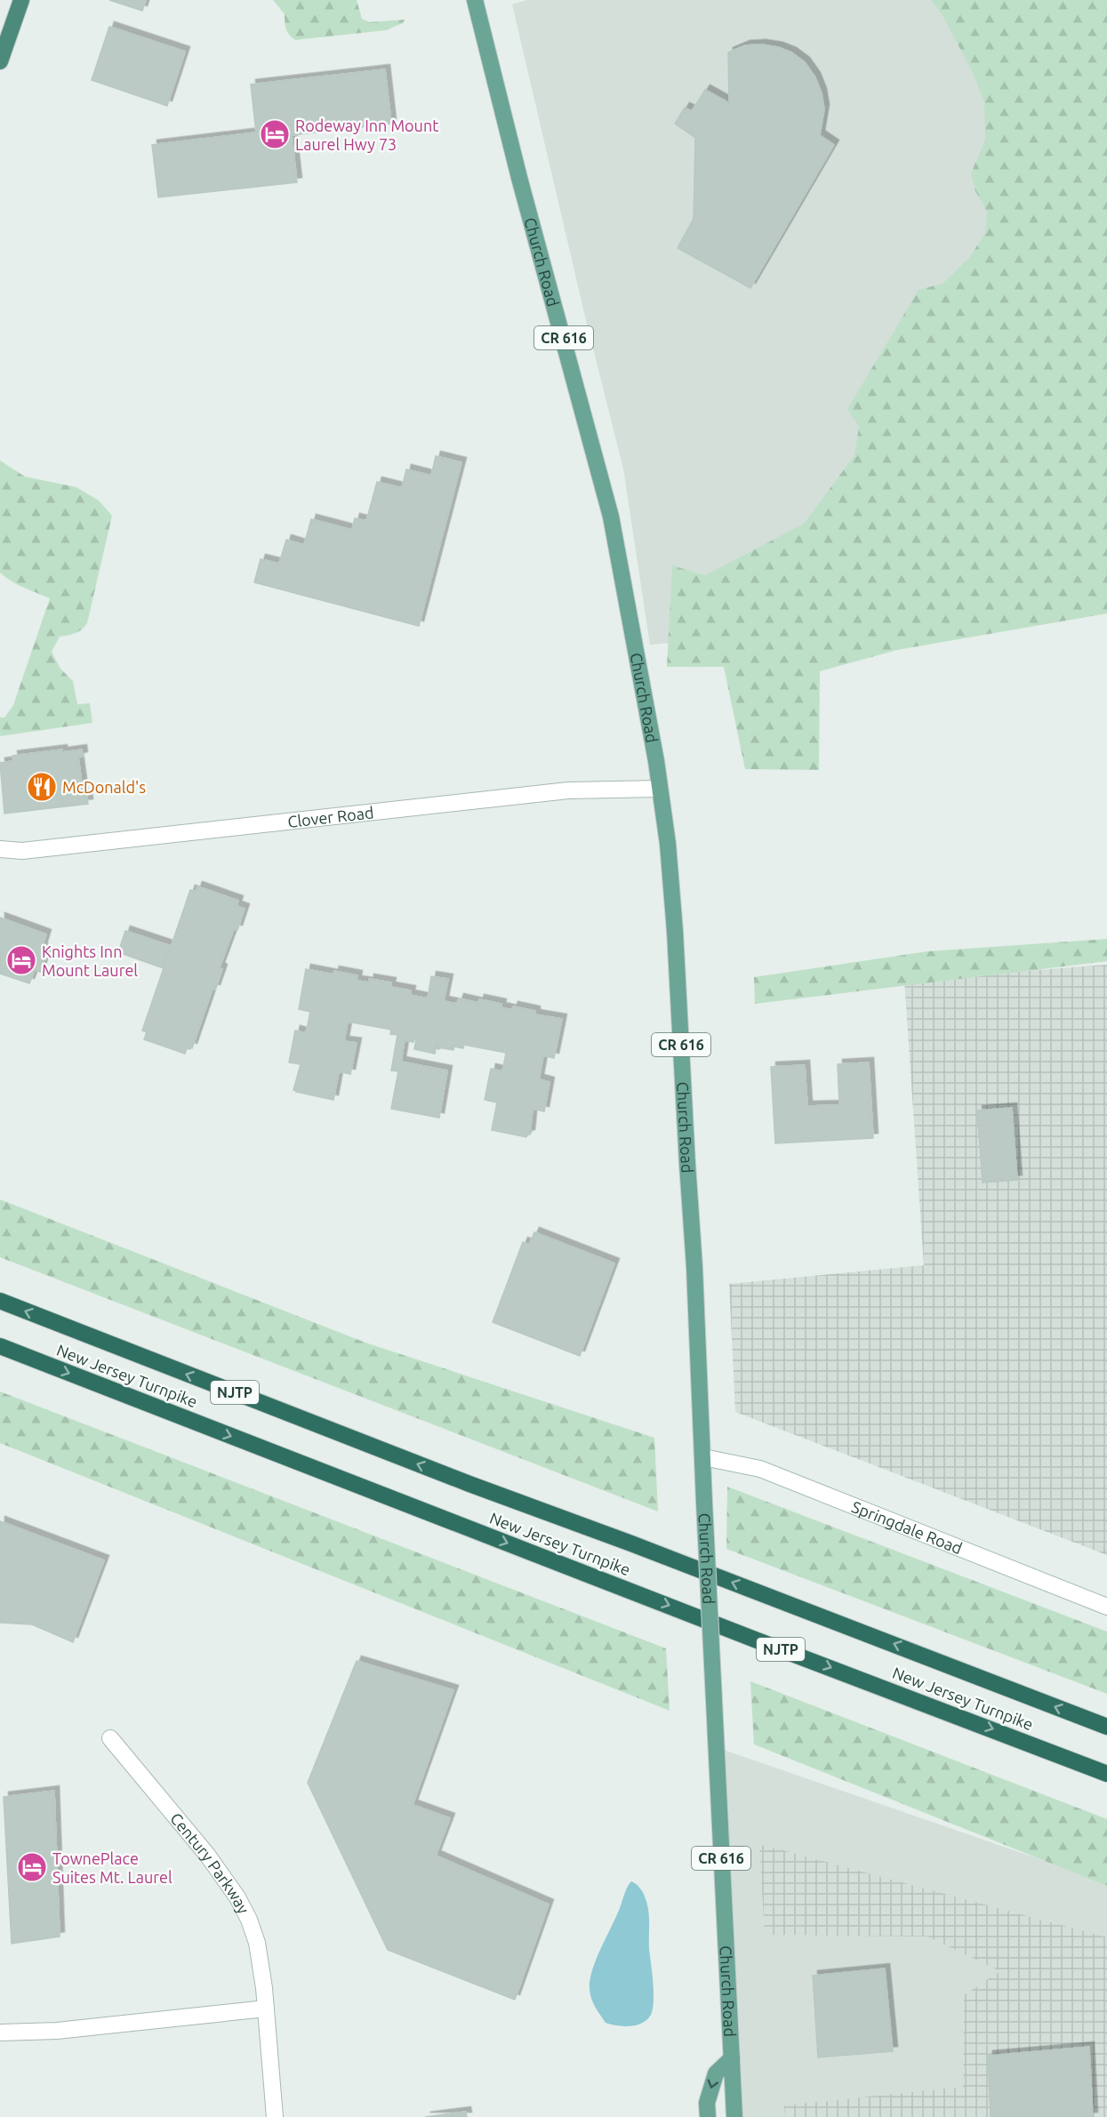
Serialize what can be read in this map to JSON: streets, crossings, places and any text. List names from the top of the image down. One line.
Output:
{"streets":{"highway":["New Jersey Turnpike","NJTP"],"main road":["Church Road","CR 616"],"street":["Clover Road","Springdale Road","Century Parkway"]},"crossings":[["Church Road","Clover Road"],["Church Road","Springdale Road"]],"places":{"hotel":["Rodeway Inn Mount Laurel Hwy 73","Knights Inn Mount Laurel","TownePlace Suites Mt. Laurel"],"restaurant":["McDonald's"]}}
